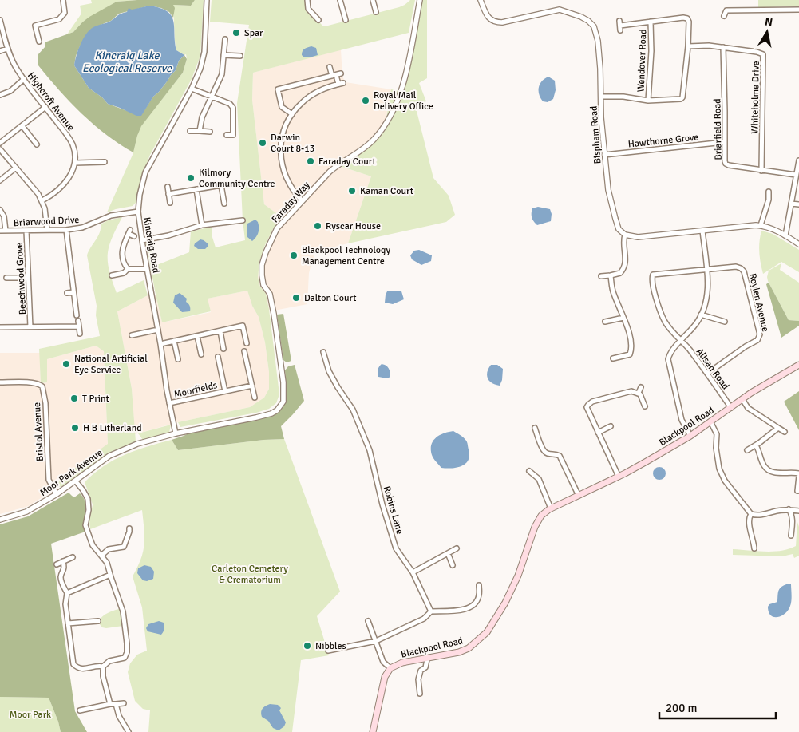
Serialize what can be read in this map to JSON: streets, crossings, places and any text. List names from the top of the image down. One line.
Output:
{"streets":{"main road":["Blackpool Road"],"street":["Wendover Road","Whiteholme Drive","Highcroft Avenue","Briarfield Road","Bispham Road","Hawthorne Grove","Faraday Way","Briarwood Drive","Kincraig Road","Beechwood Grove","Roylen Avenue","Alisan Road","Moorfields","Bristol Avenue","Moor Park Avenue","Robins Lane"]},"crossings":[["Whiteholme Drive","Briarfield Road"],["Briarfield Road","Hawthorne Grove"],["Bispham Road","Hawthorne Grove"],["Faraday Way","Kincraig Road"],["Faraday Way","Moor Park Avenue"],["Briarwood Drive","Kincraig Road"],["Briarwood Drive","Beechwood Grove"],["Kincraig Road","Moorfields"],["Kincraig Road","Moor Park Avenue"],["Roylen Avenue","Alisan Road"],["Alisan Road","Blackpool Road"],["Bristol Avenue","Moor Park Avenue"]],"water":["Kincraig Lake Ecological Reserve"],"parks":["Carleton Cemetery & Crematorium","Moor Park"],"places":["Spar","Royal Mail Delivery Office","Darwin Court 8-13","Faraday Court","Kilmory Community Centre","Kaman Court","Ryscar House","Blackpool Technology Management Centre","Dalton Court","National Artificial Eye Service","T Print","H B Litherland","Nibbles"],"scale_bar":"200 m","north":"top"}
